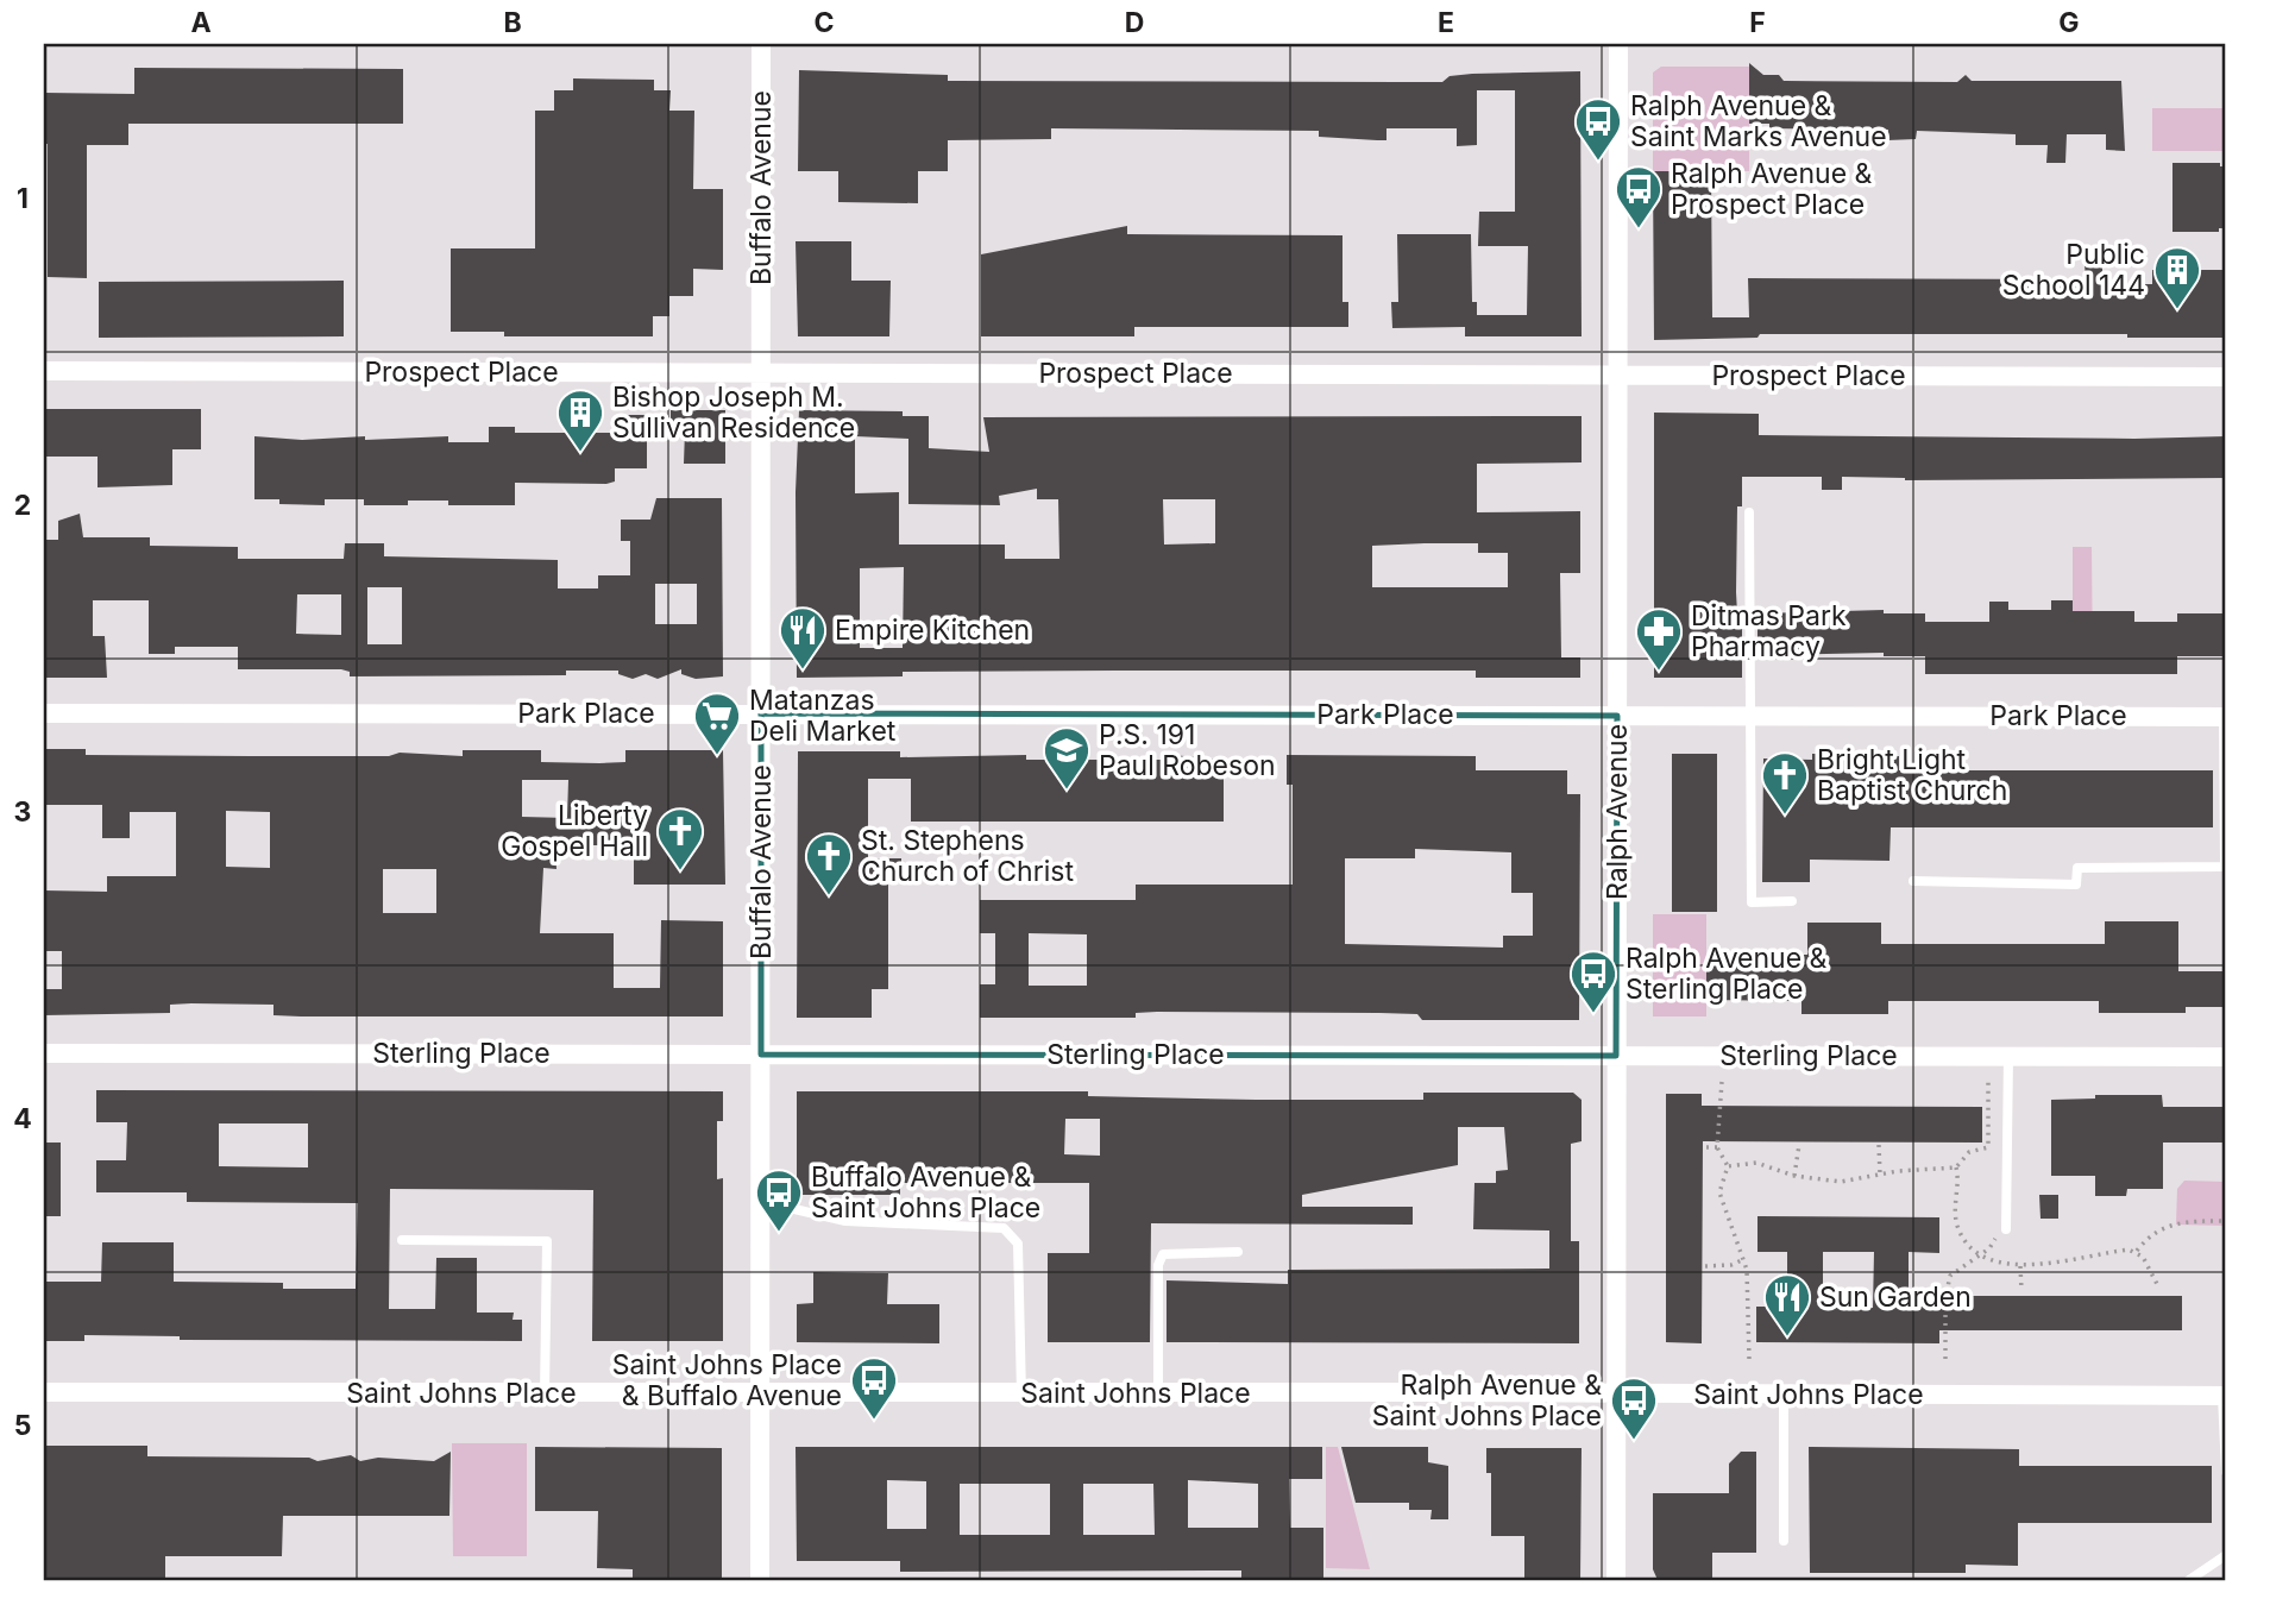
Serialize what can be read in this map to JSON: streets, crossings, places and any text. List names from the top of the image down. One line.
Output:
{"streets":{"street":["Buffalo Avenue","Prospect Place","Park Place","Ralph Avenue","Sterling Place","Saint Johns Place"]},"crossings":[["Buffalo Avenue","Prospect Place"],["Buffalo Avenue","Park Place"],["Buffalo Avenue","Sterling Place"],["Buffalo Avenue","Saint Johns Place"],["Prospect Place","Ralph Avenue"],["Park Place","Ralph Avenue"],["Ralph Avenue","Sterling Place"],["Ralph Avenue","Saint Johns Place"]],"places":{"bus stop":["Ralph Avenue & Saint Marks Avenue","Ralph Avenue & Prospect Place","Ralph Avenue & Sterling Place","Buffalo Avenue & Saint Johns Place","Saint Johns Place & Buffalo Avenue","Ralph Avenue & Saint Johns Place"],"building":["Public School 144","Bishop Joseph M. Sullivan Residence"],"restaurant":["Empire Kitchen","Sun Garden"],"pharmacy":["Ditmas Park Pharmacy"],"supermarket":["Matanzas Deli Market"],"school or university":["P.S. 191 Paul Robeson"],"church":["Bright Light Baptist Church","Liberty Gospel Hall","St. Stephens Church of Christ"]},"grid":{"columns":["A","B","C","D","E","F","G"],"rows":["1","2","3","4","5"]}}
